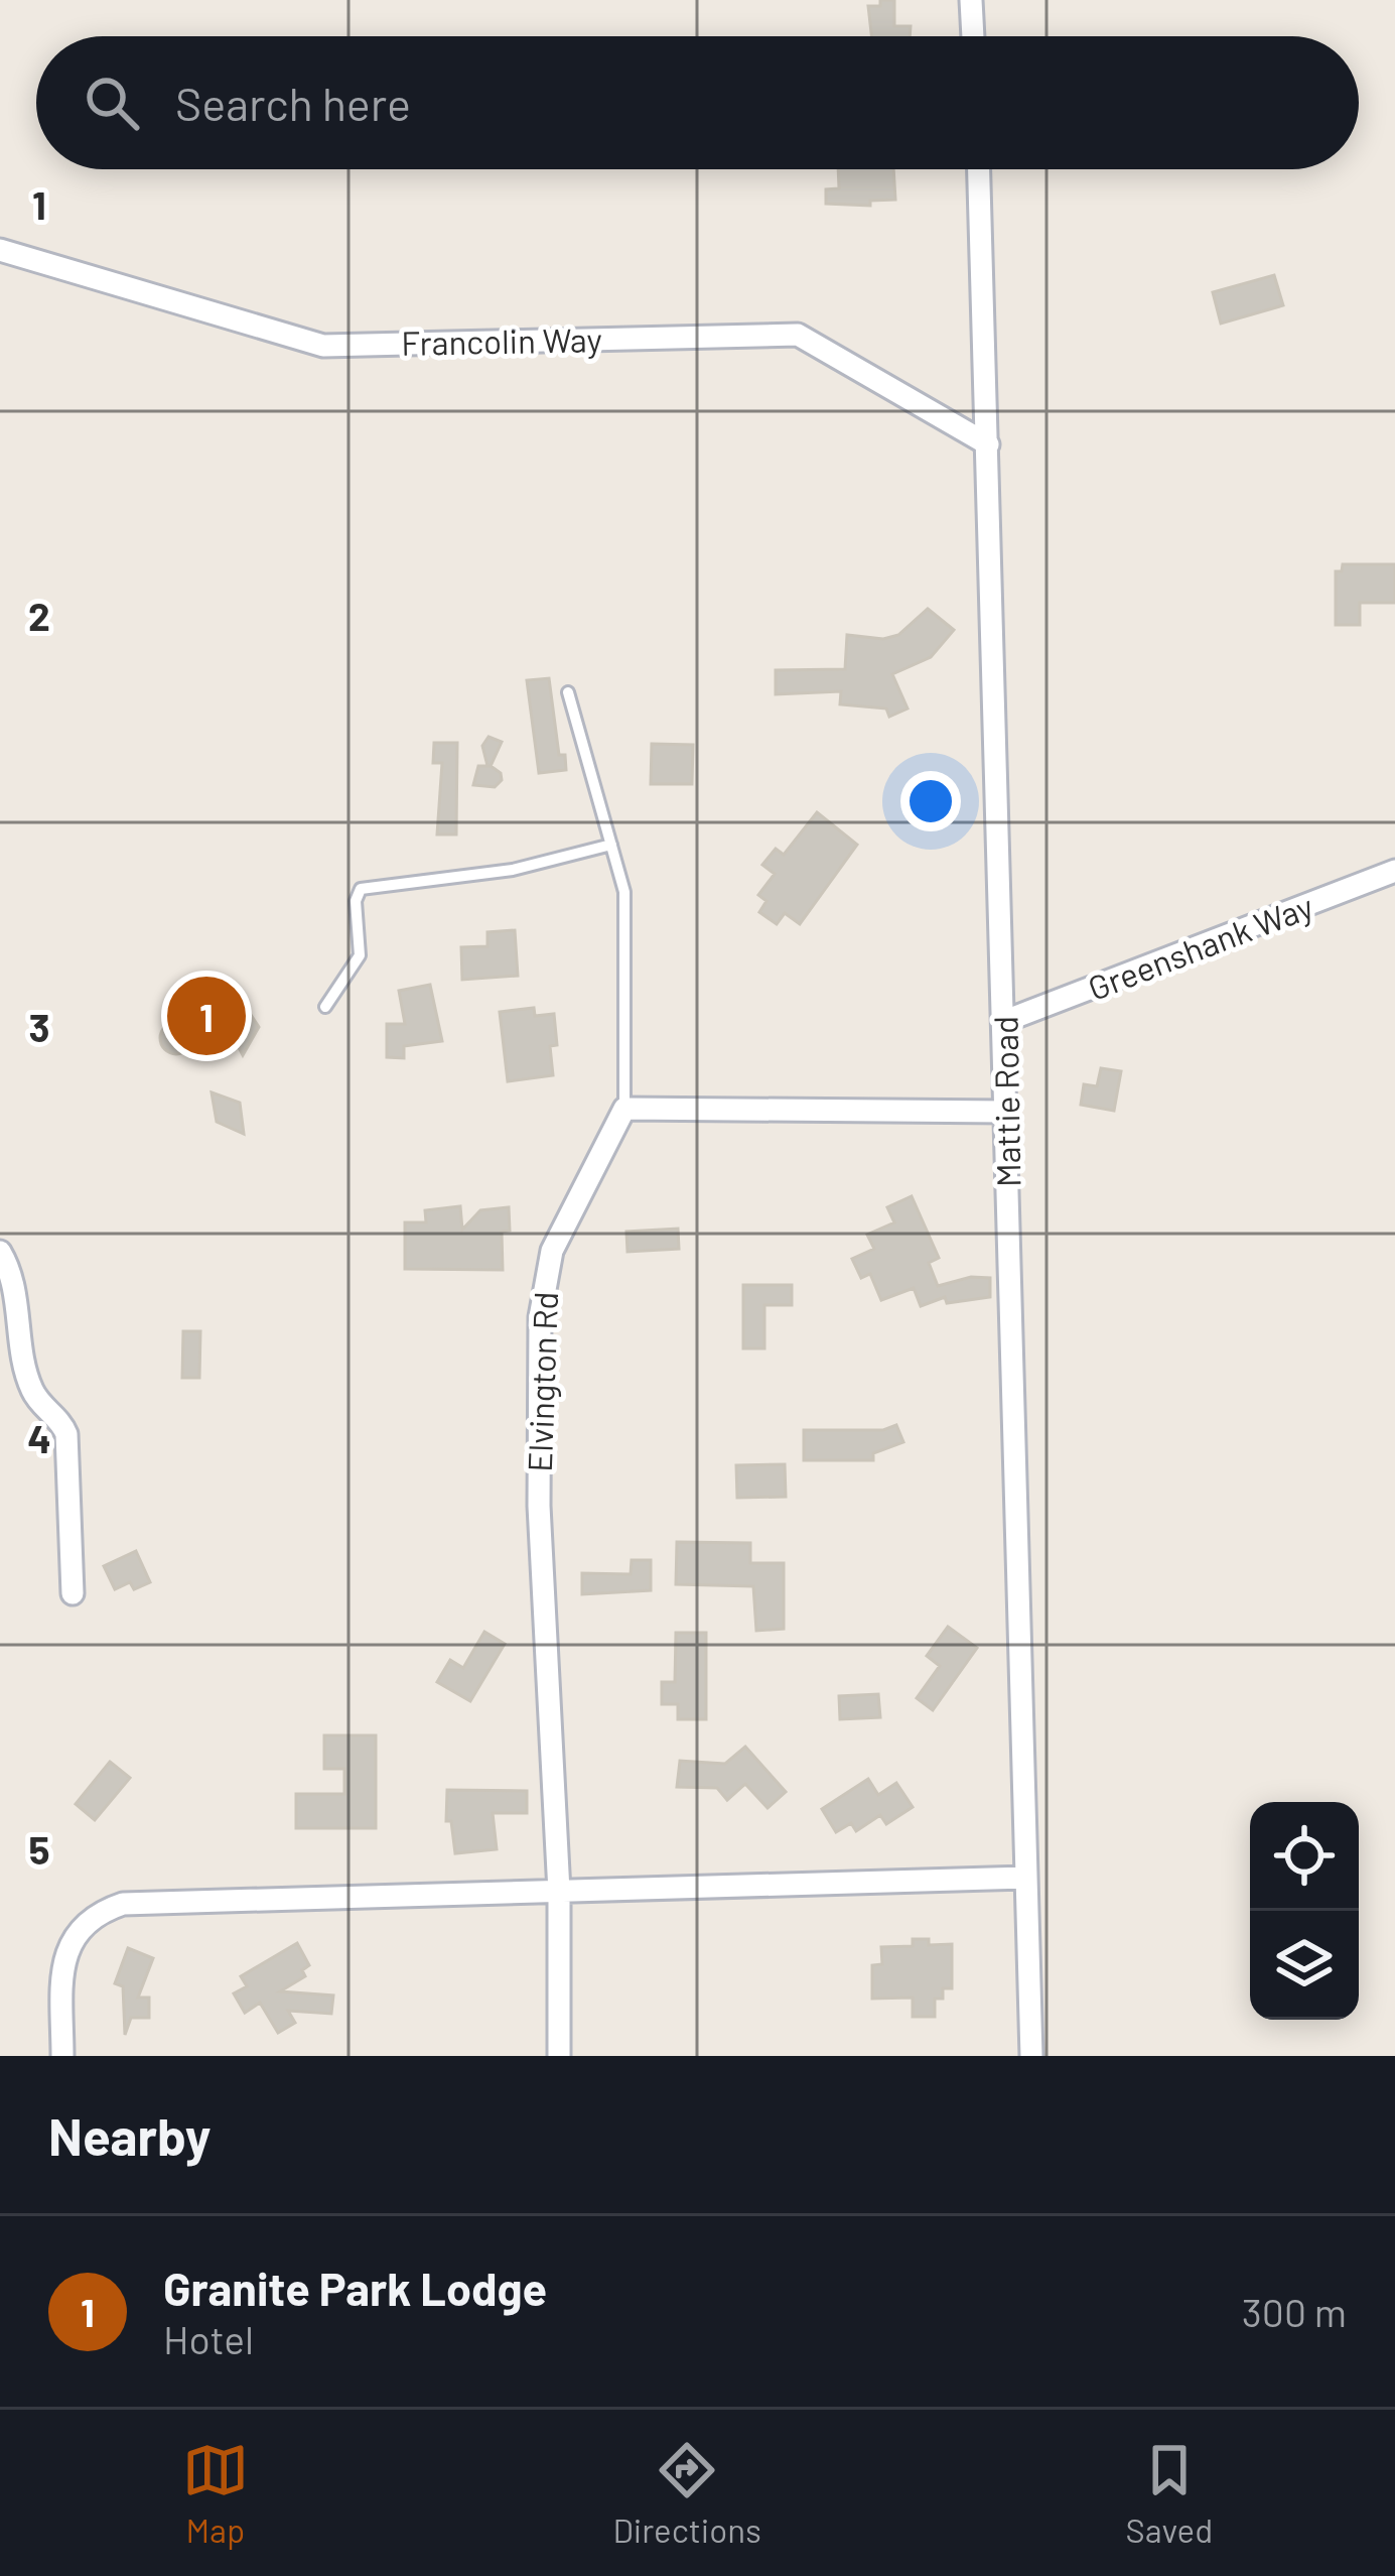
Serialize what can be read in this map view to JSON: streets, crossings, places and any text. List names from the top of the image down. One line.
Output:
{"streets":{"street":["Francolin Way","Greenshank Way","Mattie Road","Elvington Rd"]},"crossings":[["Francolin Way","Mattie Road"],["Greenshank Way","Mattie Road"]],"page":{"search":"Search here","pins":"1","heading":"Nearby","list":[{"mark":"1","name":"Granite Park Lodge","note":"Hotel","value":"300 m"}],"nav":["Map","Directions","Saved"]},"grid":{"rows":["1","2","3","4","5"]}}
